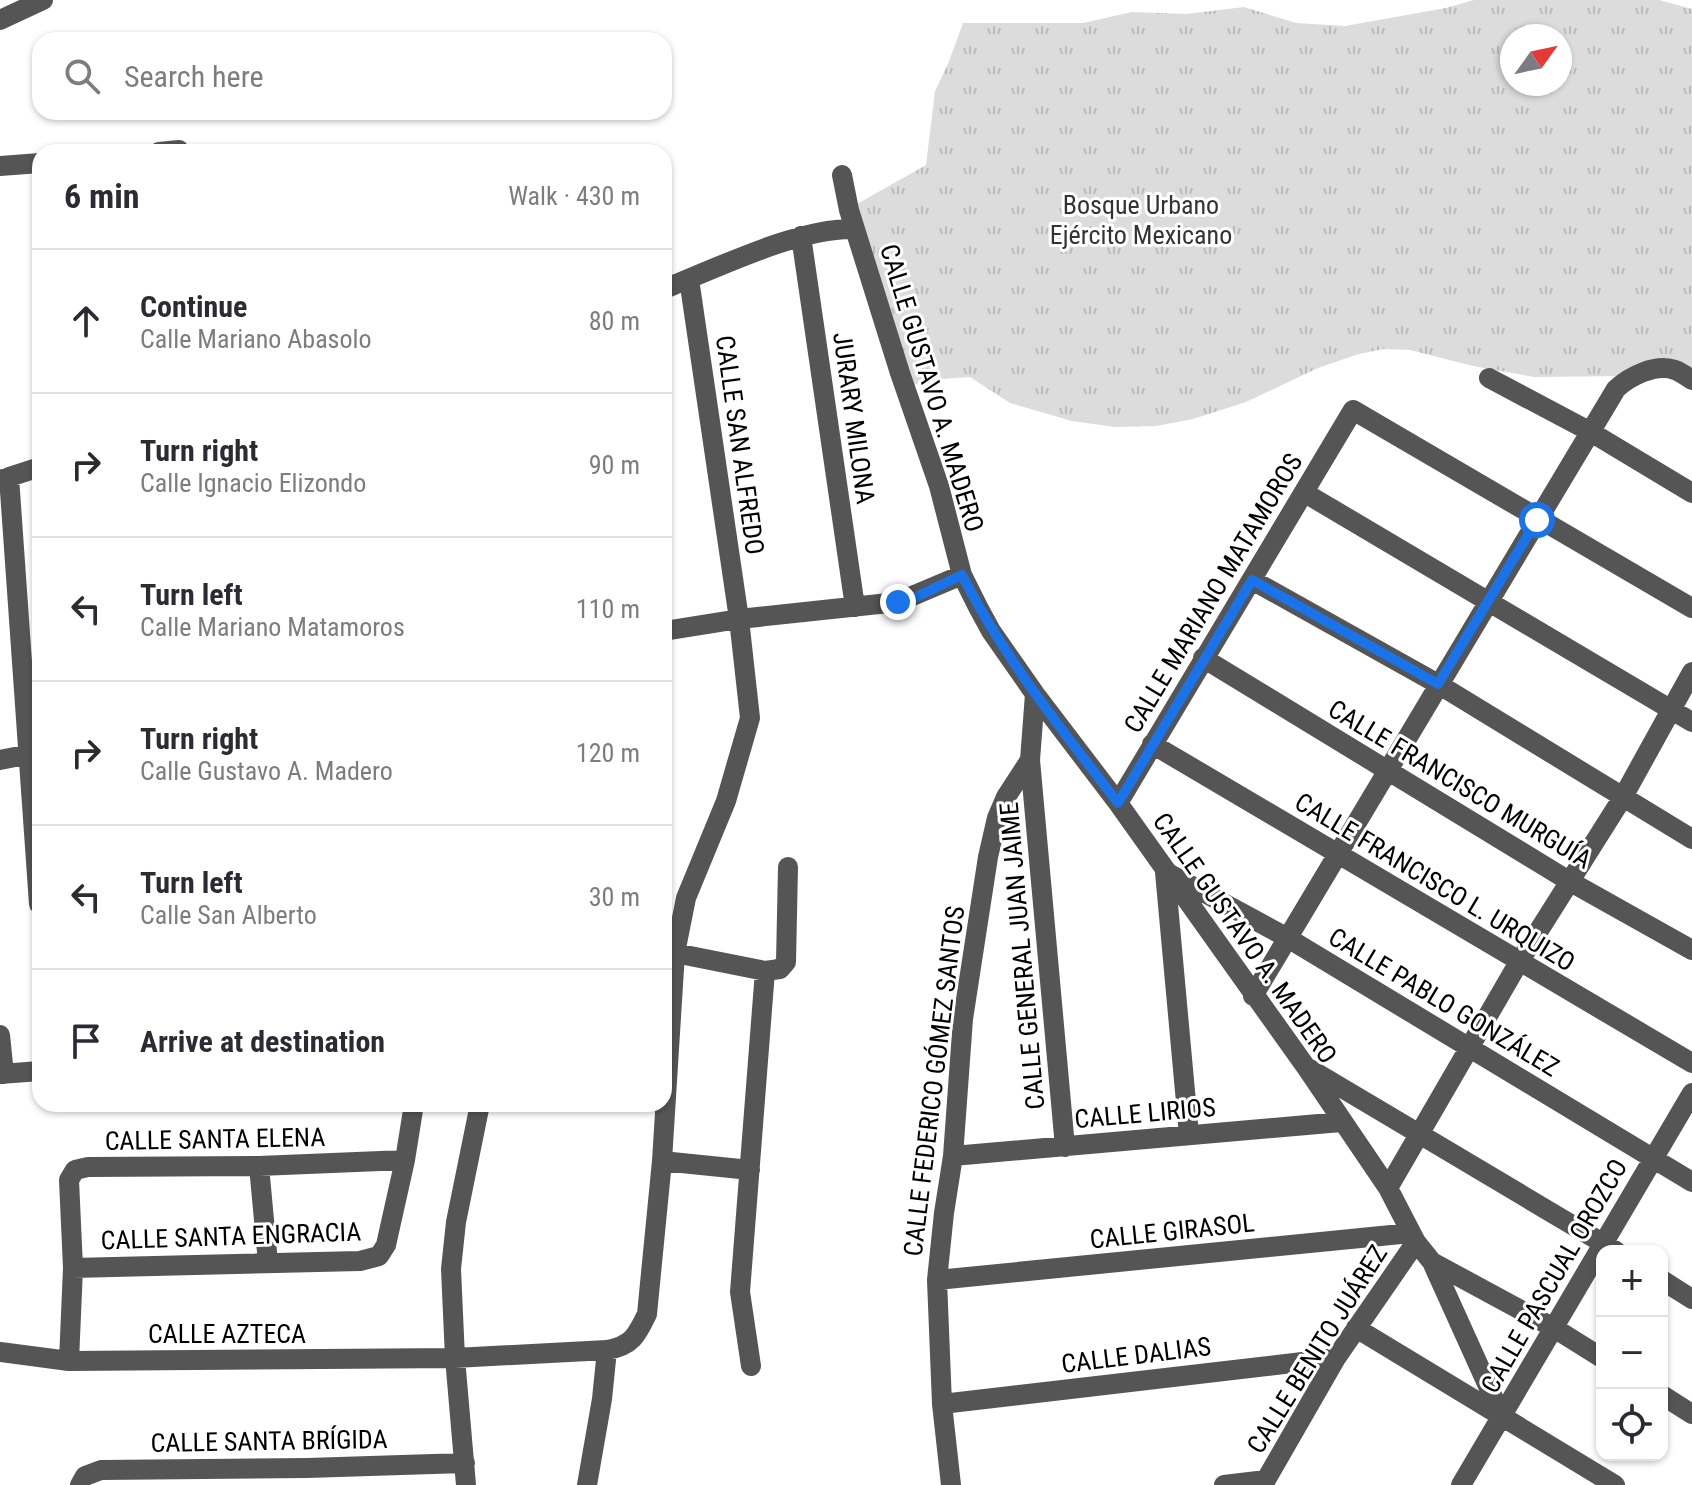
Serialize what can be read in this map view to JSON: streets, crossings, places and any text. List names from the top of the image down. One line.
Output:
{"streets":{"street":["CALLE GUSTAVO A. MADERO","JURARY MILONA","CALLE SAN ALFREDO","CALLE MARIANO MATAMOROS","CALLE FRANCISCO MURGUÍA","CALLE FRANCISCO L. URQUIZO","CALLE GENERAL JUAN JAIME","CALLE PABLO GONZÁLEZ","CALLE FEDERICO GÓMEZ SANTOS","CALLE LIRIOS","CALLE SANTA ELENA","CALLE GIRASOL","CALLE SANTA ENGRACIA","CALLE PASCUAL OROZCO","CALLE AZTECA","CALLE BENITO JUÁREZ","CALLE DALIAS","CALLE SANTA BRÍGIDA"]},"crossings":[["CALLE GUSTAVO A. MADERO","CALLE MARIANO MATAMOROS"],["CALLE GUSTAVO A. MADERO","CALLE PABLO GONZÁLEZ"],["CALLE GUSTAVO A. MADERO","CALLE FEDERICO GÓMEZ SANTOS"],["CALLE GUSTAVO A. MADERO","CALLE LIRIOS"],["CALLE GUSTAVO A. MADERO","CALLE GIRASOL"],["CALLE GUSTAVO A. MADERO","CALLE PASCUAL OROZCO"],["CALLE GUSTAVO A. MADERO","CALLE BENITO JUÁREZ"],["CALLE SAN ALFREDO","CALLE AZTECA"],["CALLE MARIANO MATAMOROS","CALLE FRANCISCO MURGUÍA"],["CALLE MARIANO MATAMOROS","CALLE FRANCISCO L. URQUIZO"],["CALLE GENERAL JUAN JAIME","CALLE FEDERICO GÓMEZ SANTOS"],["CALLE GENERAL JUAN JAIME","CALLE LIRIOS"],["CALLE PABLO GONZÁLEZ","CALLE PASCUAL OROZCO"],["CALLE FEDERICO GÓMEZ SANTOS","CALLE LIRIOS"],["CALLE FEDERICO GÓMEZ SANTOS","CALLE GIRASOL"],["CALLE FEDERICO GÓMEZ SANTOS","CALLE DALIAS"],["CALLE SANTA ELENA","CALLE SANTA ENGRACIA"],["CALLE SANTA ELENA","CALLE AZTECA"],["CALLE GIRASOL","CALLE BENITO JUÁREZ"],["CALLE BENITO JUÁREZ","CALLE DALIAS"]],"parks":["Bosque Urbano Ejército Mexicano"],"north":"top right","page":{"search":"Search here","heading":["6 min","Walk · 430 m"],"list":[["Continue","Calle Mariano Abasolo","80 m"],["Turn right","Calle Ignacio Elizondo","90 m"],["Turn left","Calle Mariano Matamoros","110 m"],["Turn right","Calle Gustavo A. Madero","120 m"],["Turn left","Calle San Alberto","30 m"],"Arrive at destination"],"map_buttons":["+","−"]}}
